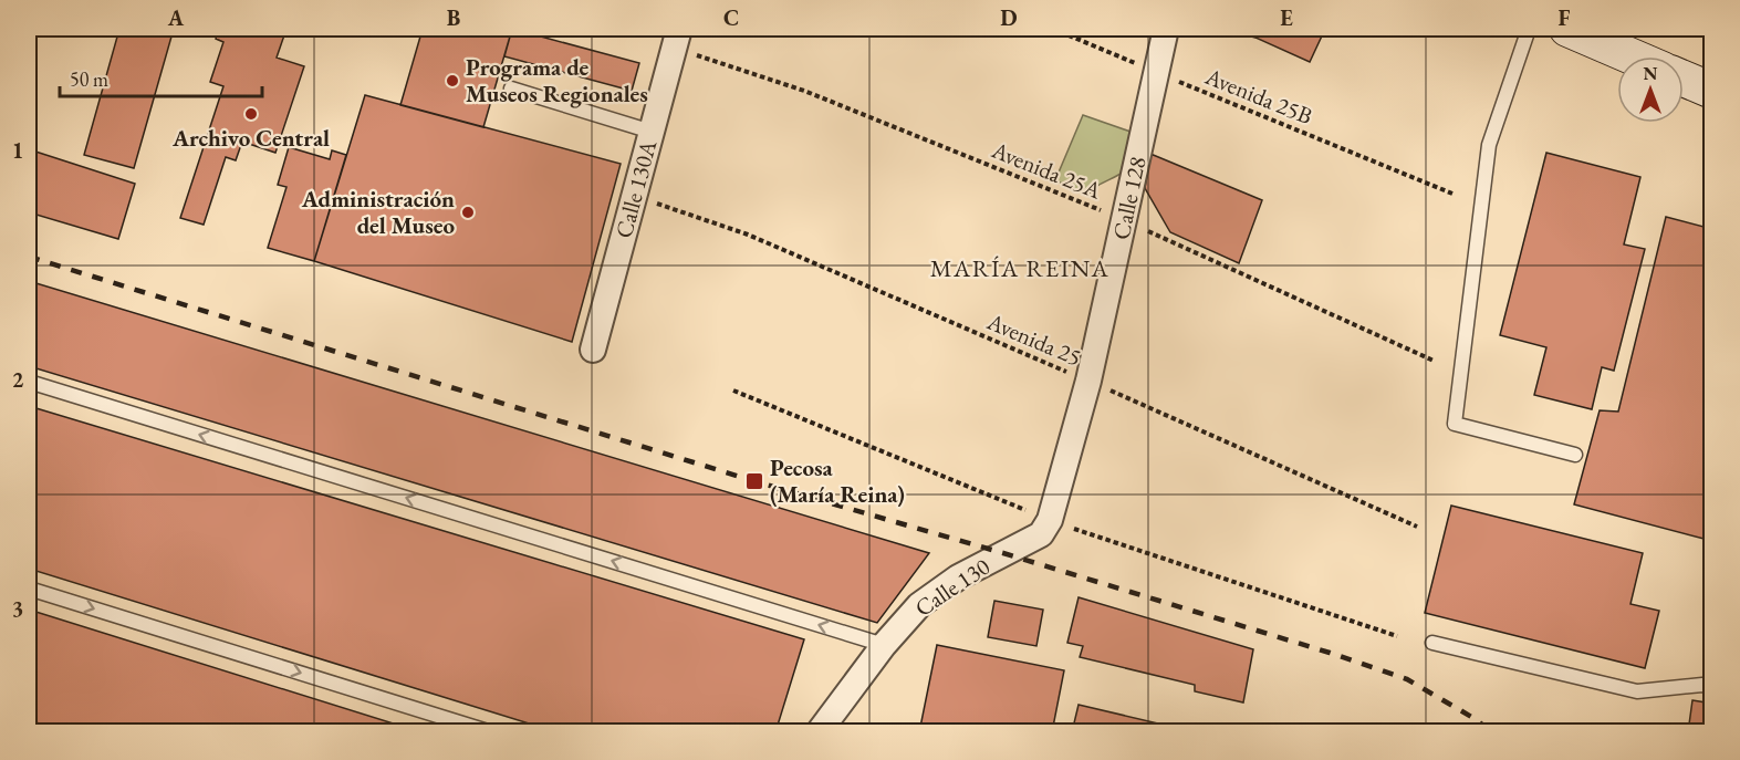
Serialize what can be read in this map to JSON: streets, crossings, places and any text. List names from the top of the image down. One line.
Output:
{"streets":{"street":["Calle 130A","Calle 128","Calle 130"],"path":["Avenida 25B","Avenida 25A","Avenida 25"]},"crossings":[["Avenida 25B","Calle 128"],["Avenida 25A","Calle 130A"],["Avenida 25A","Calle 128"],["Calle 130A","Avenida 25"],["Calle 128","Avenida 25"],["Calle 128","Calle 130"]],"districts":["MARÍA REINA"],"places":{"other":["Programa de Museos Regionales","Archivo Central","Administración del Museo"],"transit":["Pecosa (María Reina)"]},"scale_bar":"50 m","north":"top","grid":{"columns":["A","B","C","D","E","F"],"rows":["1","2","3"]}}
